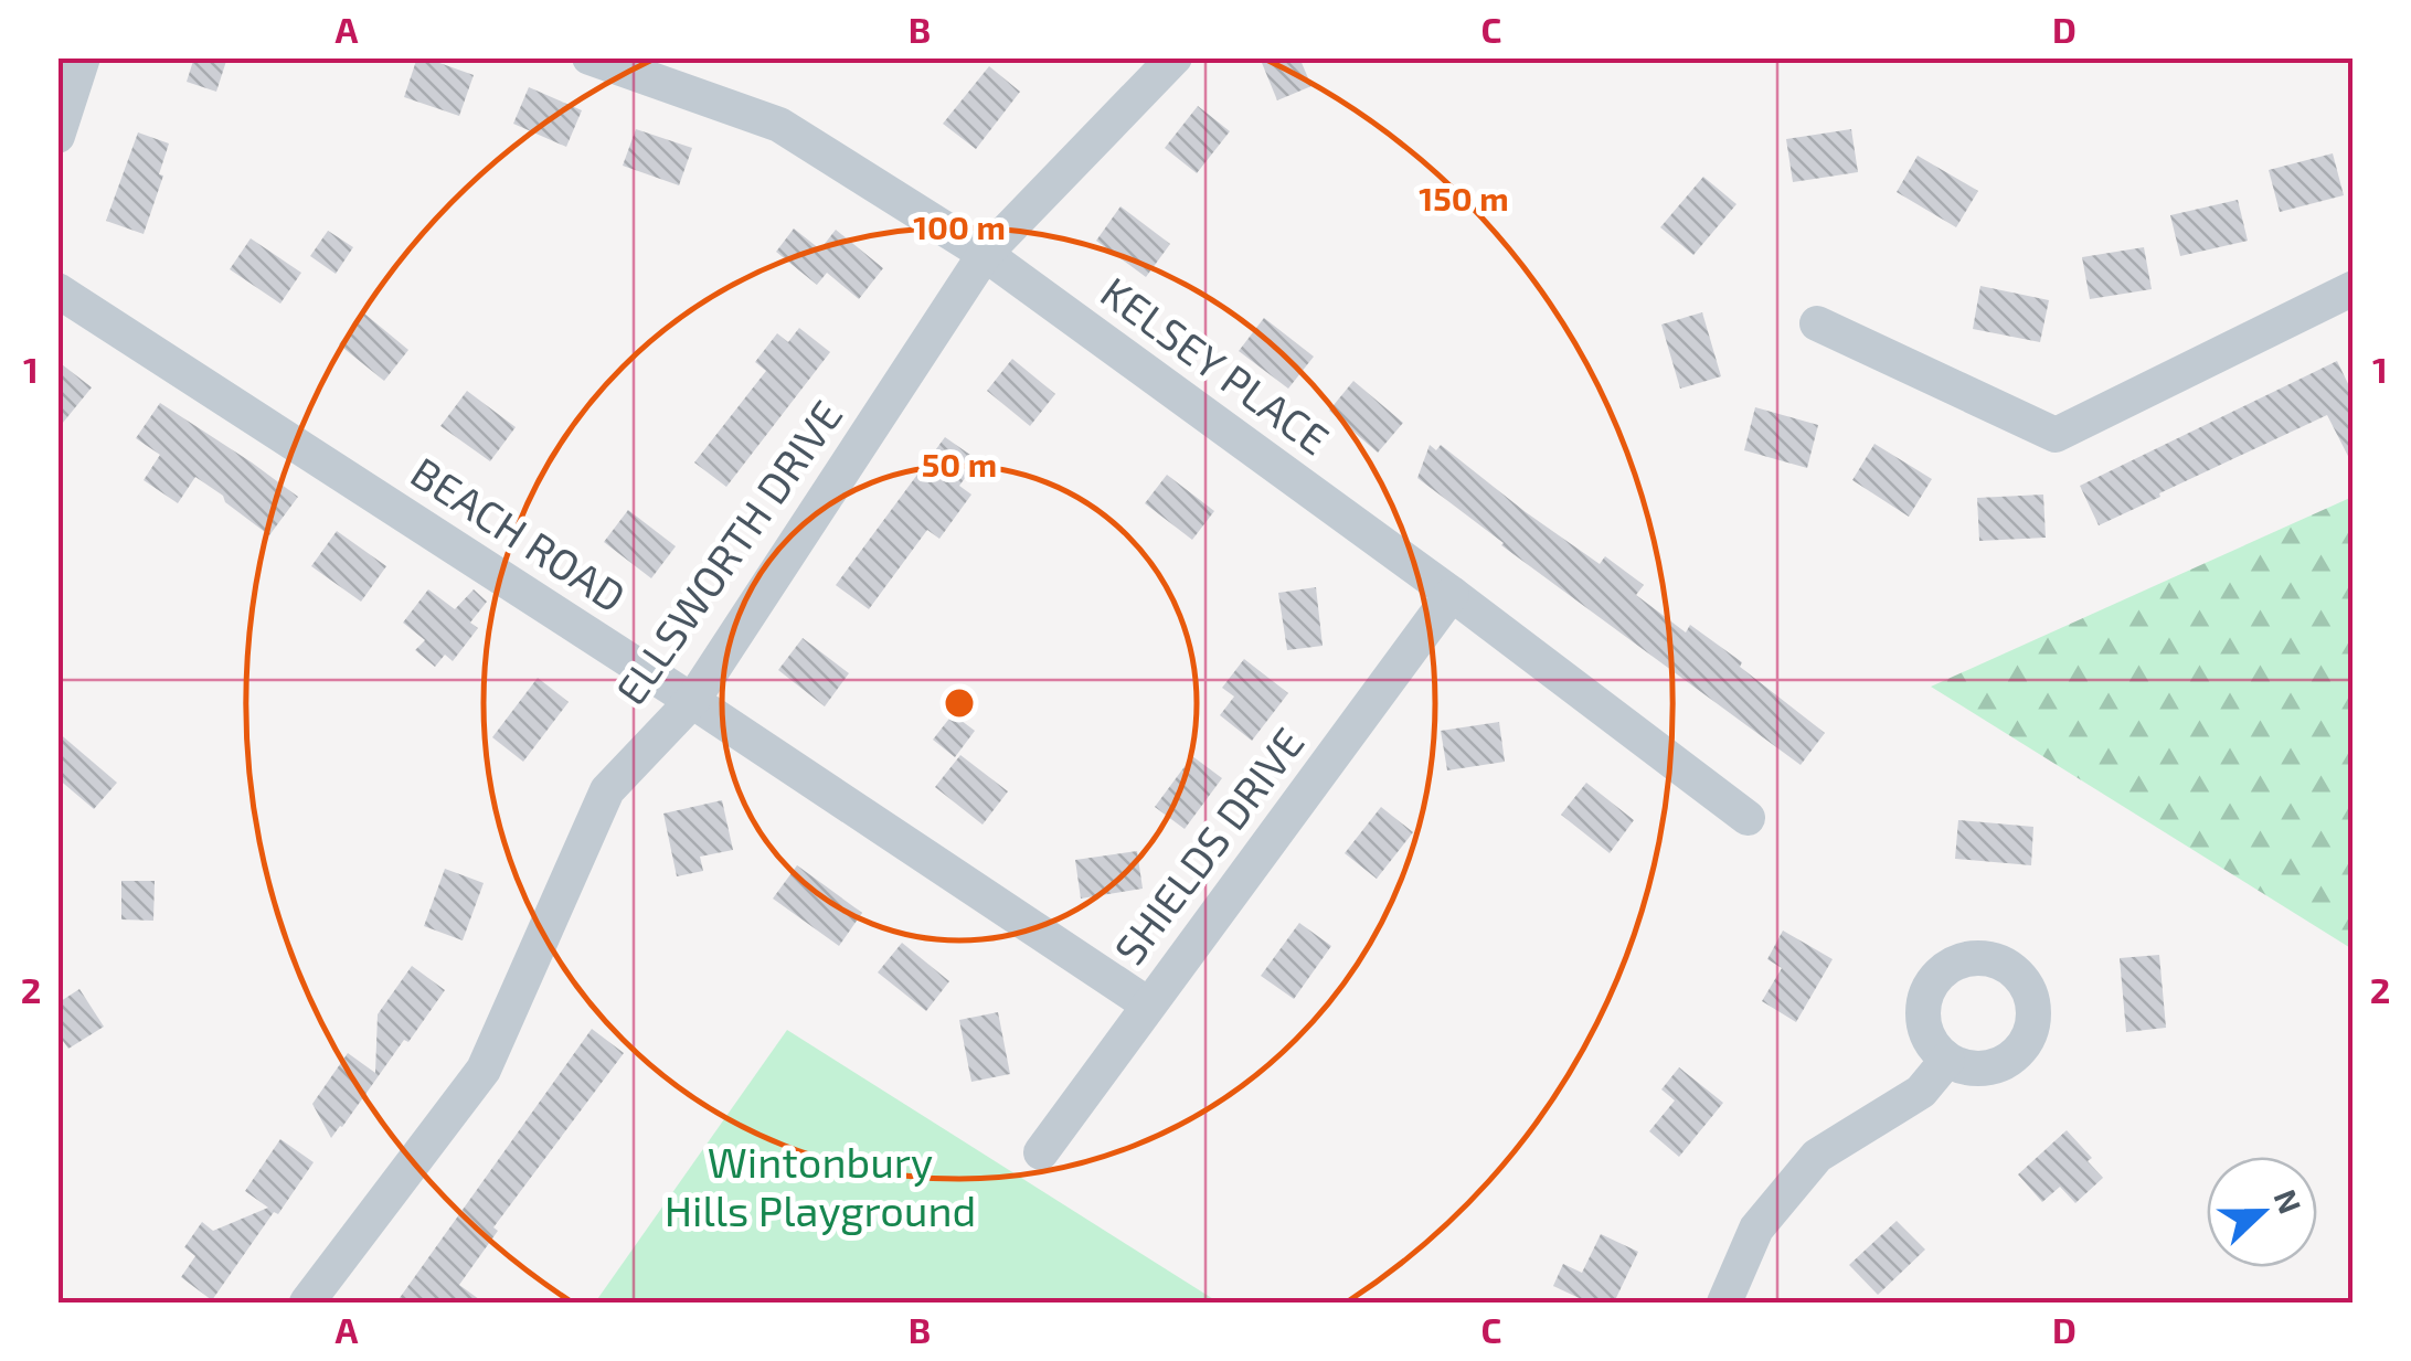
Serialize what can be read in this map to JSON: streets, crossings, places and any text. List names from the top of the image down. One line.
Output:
{"streets":{"street":["KELSEY PLACE","BEACH ROAD","ELLSWORTH DRIVE","SHIELDS DRIVE"]},"crossings":[["KELSEY PLACE","ELLSWORTH DRIVE"],["KELSEY PLACE","SHIELDS DRIVE"],["BEACH ROAD","ELLSWORTH DRIVE"],["BEACH ROAD","SHIELDS DRIVE"]],"parks":["Wintonbury Hills Playground"],"north":"right","grid":{"columns":["A","B","C","D"],"rows":["1","2"]},"rings":["150 m","100 m","50 m"]}
